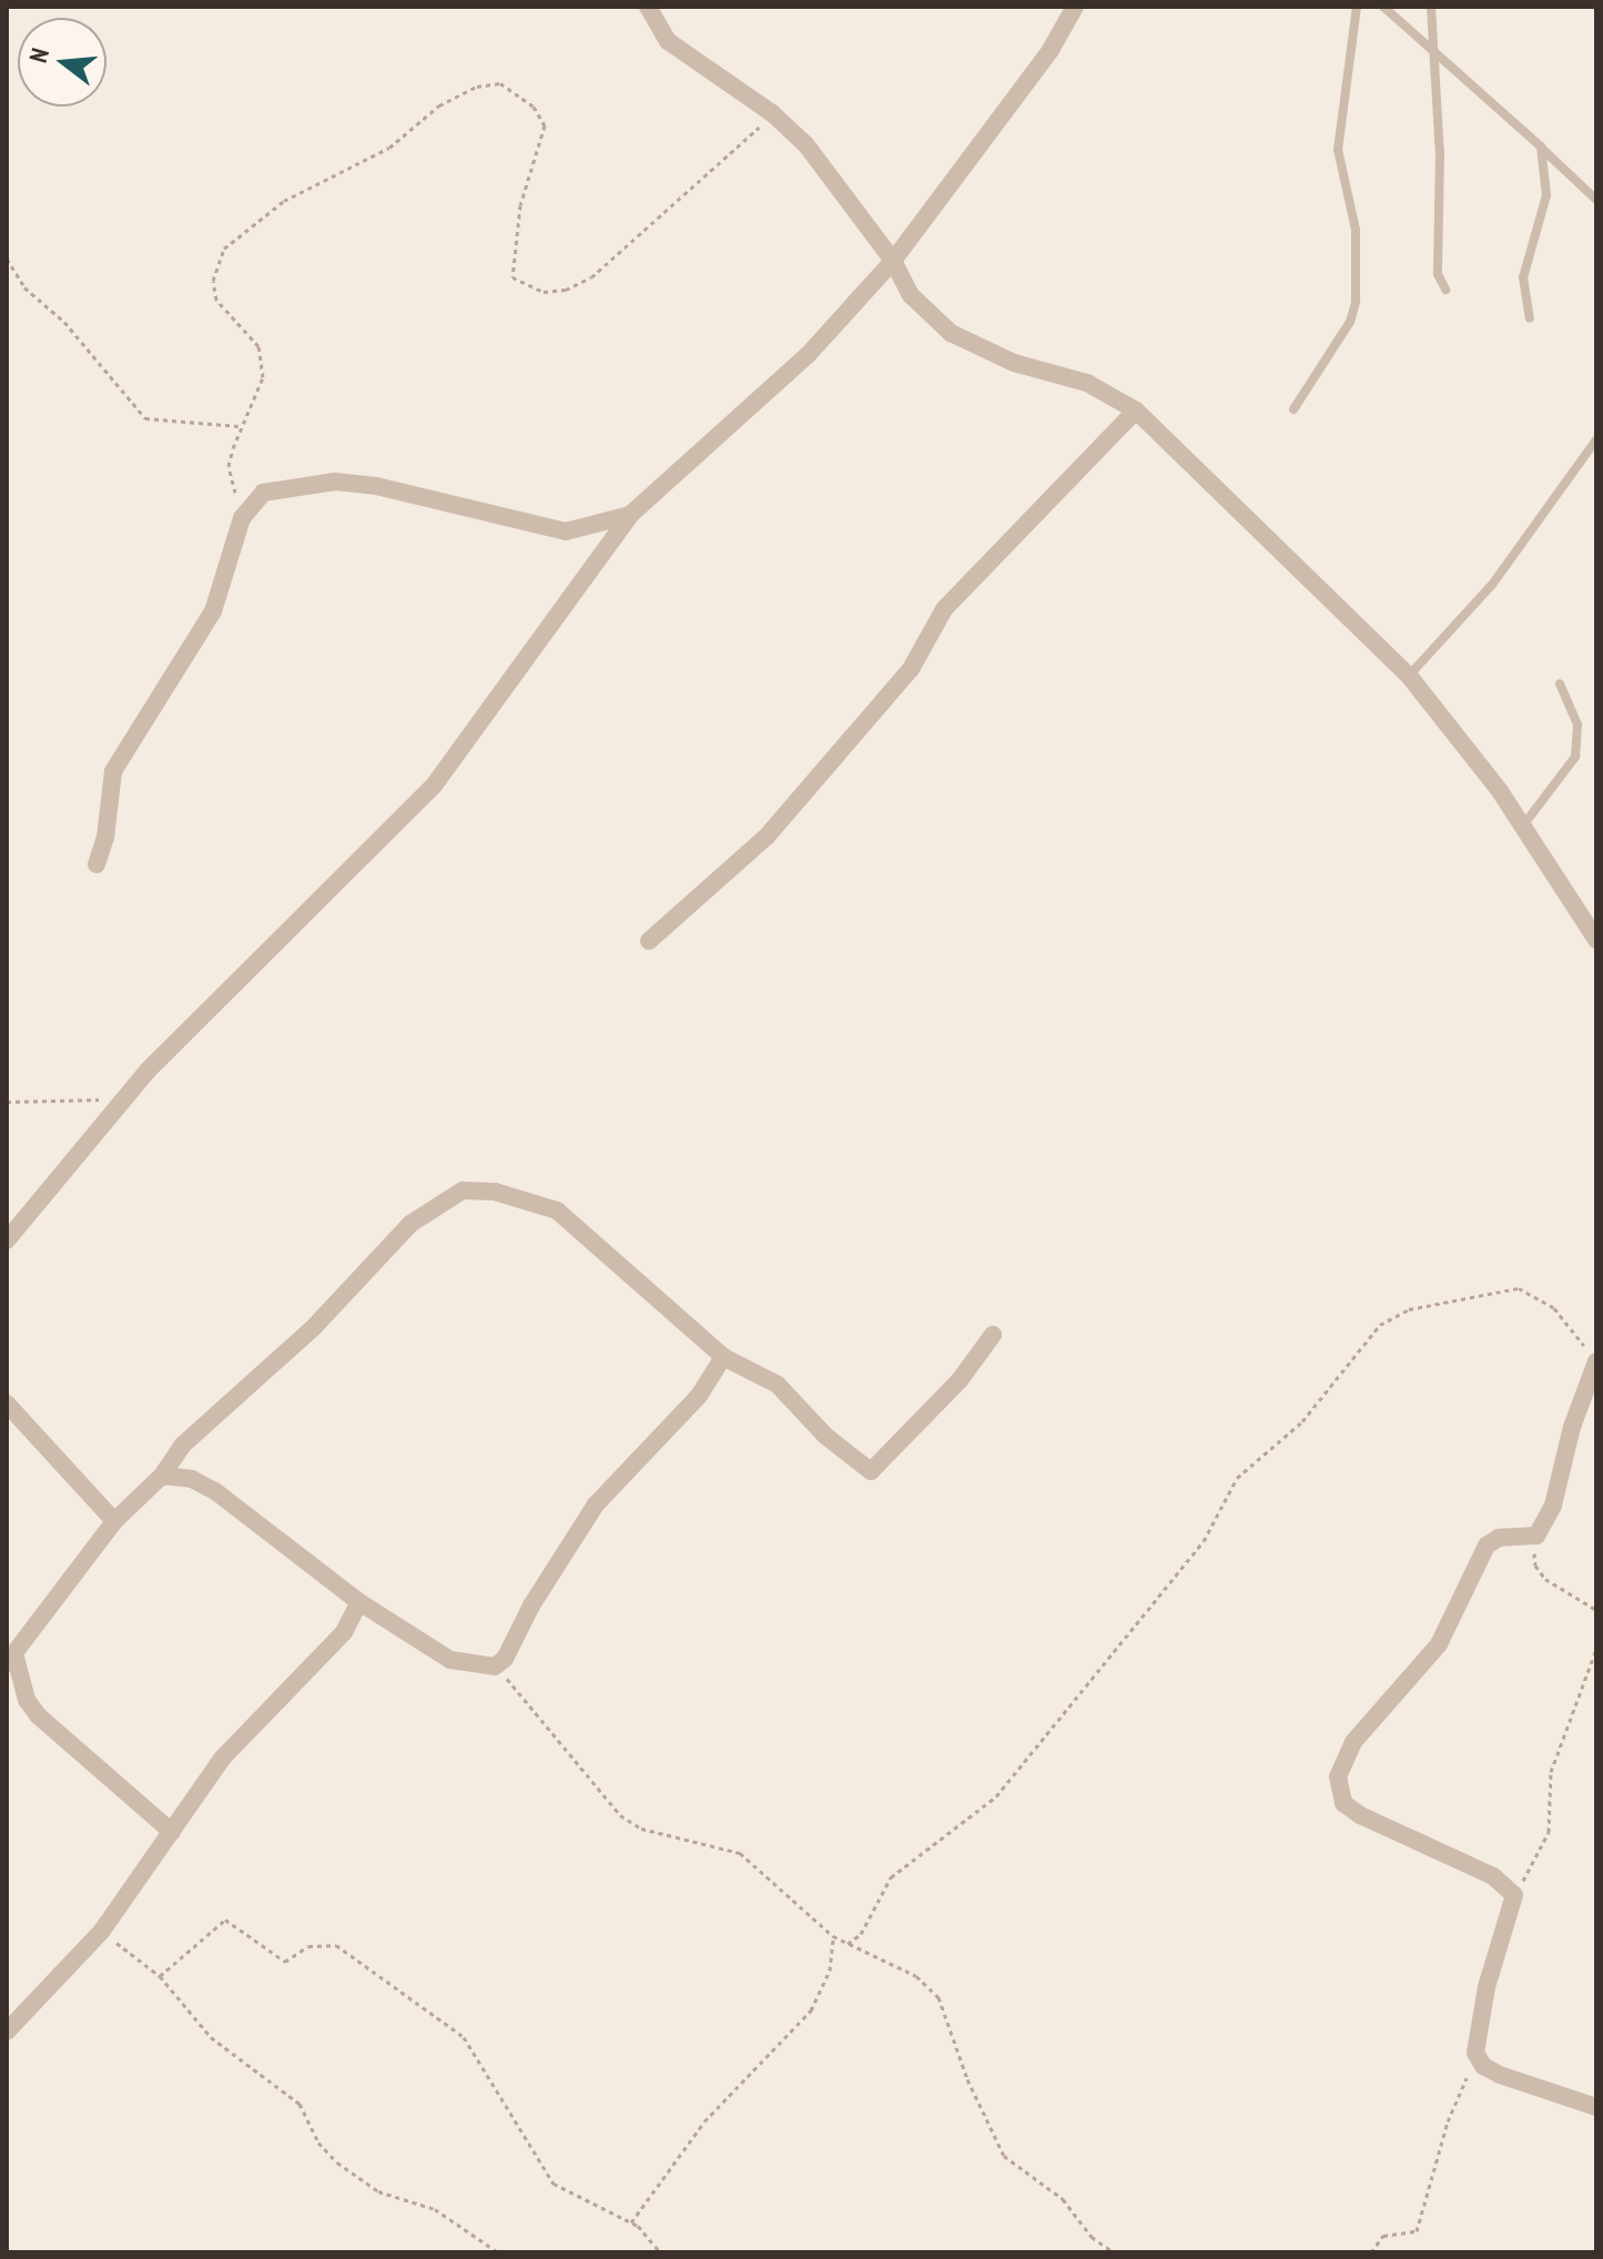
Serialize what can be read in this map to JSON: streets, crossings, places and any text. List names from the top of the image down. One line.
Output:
{"north":"left"}
